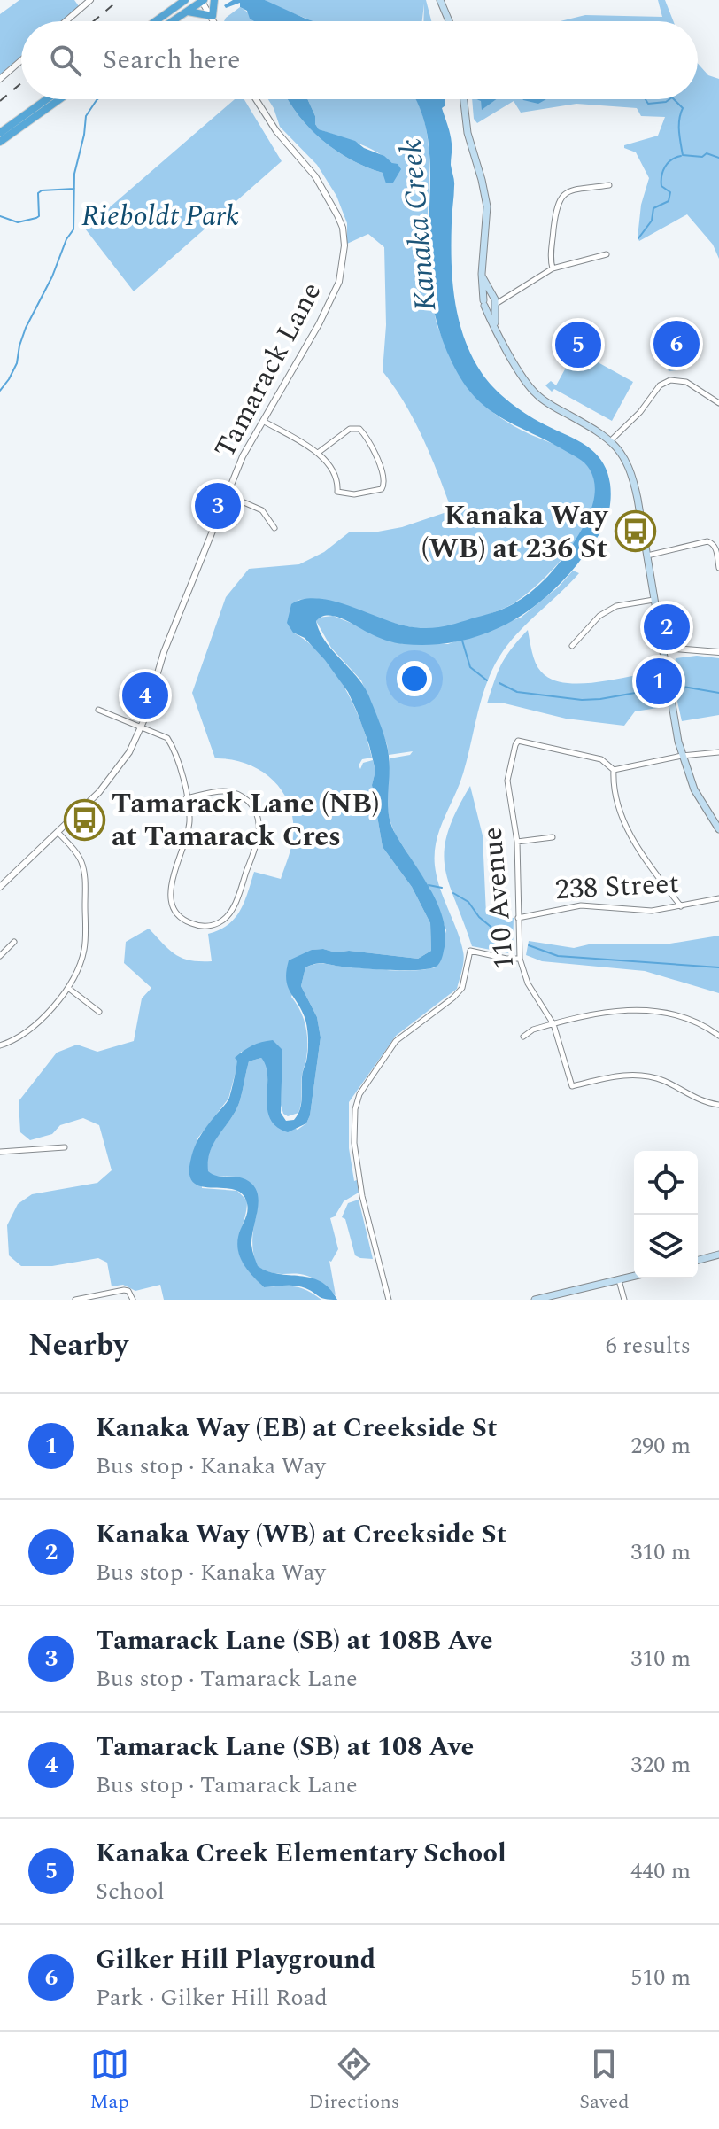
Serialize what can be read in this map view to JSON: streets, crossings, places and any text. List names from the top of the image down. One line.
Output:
{"streets":{"street":["Tamarack Lane","238 Street","110 Avenue"]},"crossings":[["238 Street","110 Avenue"]],"water":["Kanaka Creek"],"parks":["Rieboldt Park"],"places":{"bus stop":["Kanaka Way (WB) at 236 St","Tamarack Lane (NB) at Tamarack Cres"]},"page":{"search":"Search here","pins":["6","5","3","2","1","4"],"heading":["Nearby","6 results"],"list":[{"mark":"1","name":"Kanaka Way (EB) at Creekside St","note":"Bus stop · Kanaka Way","value":"290 m"},{"mark":"2","name":"Kanaka Way (WB) at Creekside St","note":"Bus stop · Kanaka Way","value":"310 m"},{"mark":"3","name":"Tamarack Lane (SB) at 108B Ave","note":"Bus stop · Tamarack Lane","value":"310 m"},{"mark":"4","name":"Tamarack Lane (SB) at 108 Ave","note":"Bus stop · Tamarack Lane","value":"320 m"},{"mark":"5","name":"Kanaka Creek Elementary School","note":"School","value":"440 m"},{"mark":"6","name":"Gilker Hill Playground","note":"Park · Gilker Hill Road","value":"510 m"}],"nav":["Map","Directions","Saved"]}}
